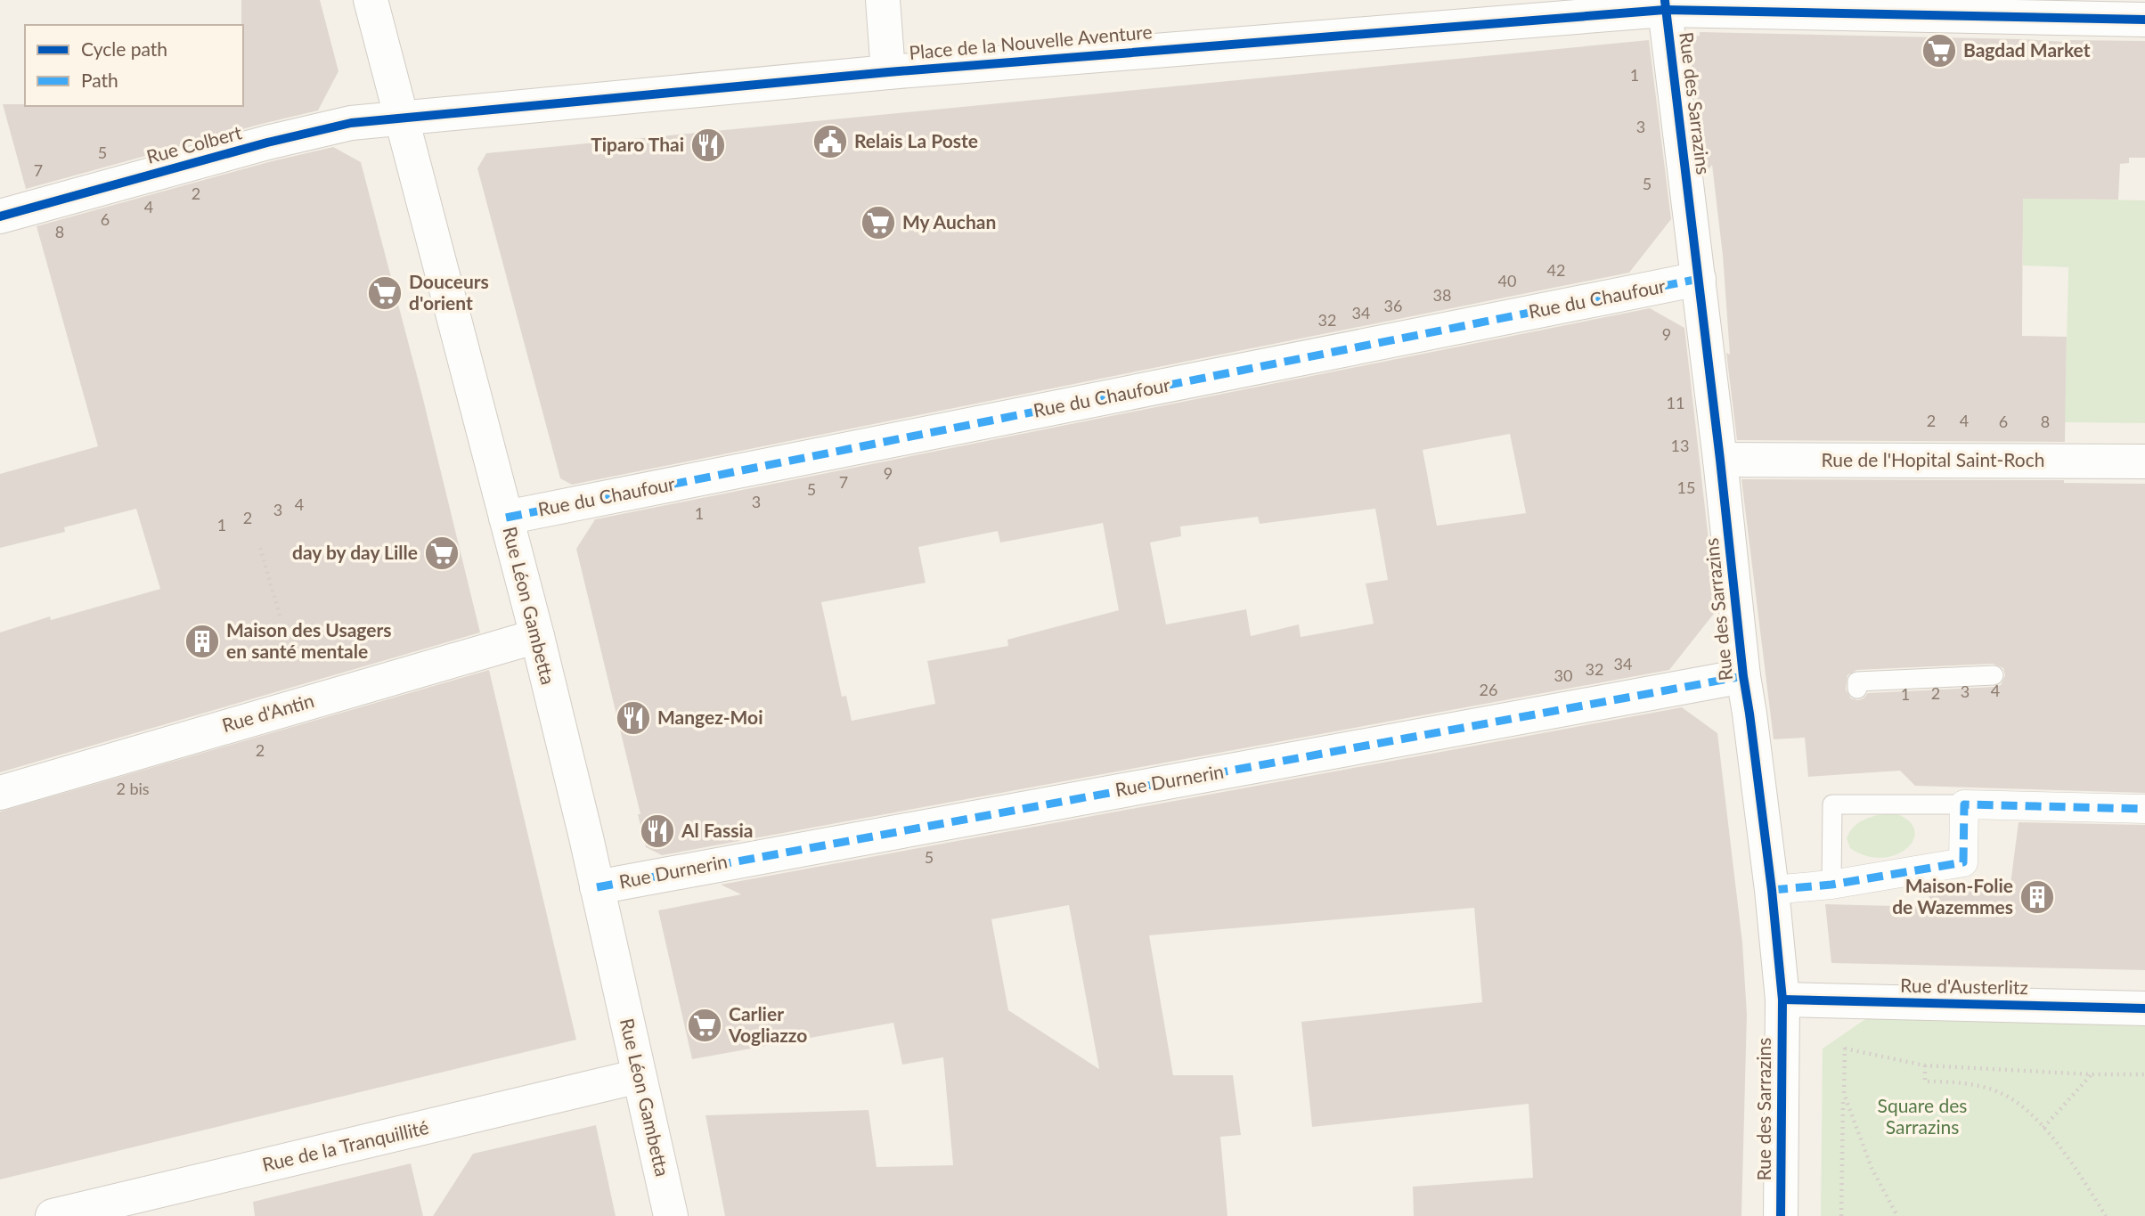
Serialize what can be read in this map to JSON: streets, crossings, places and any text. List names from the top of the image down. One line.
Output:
{"streets":{"street":["Place de la Nouvelle Aventure","Rue des Sarrazins","Rue Colbert","Rue du Chaufour","Rue de l'Hopital Saint-Roch","Rue Léon Gambetta","Rue d'Antin","Rue Durnerin","Rue d'Austerlitz","Rue de la Tranquillité"]},"crossings":[["Place de la Nouvelle Aventure","Rue des Sarrazins"],["Place de la Nouvelle Aventure","Rue Colbert"],["Place de la Nouvelle Aventure","Rue Léon Gambetta"],["Rue des Sarrazins","Rue du Chaufour"],["Rue des Sarrazins","Rue de l'Hopital Saint-Roch"],["Rue des Sarrazins","Rue Durnerin"],["Rue des Sarrazins","Rue d'Austerlitz"],["Rue Colbert","Rue Léon Gambetta"],["Rue du Chaufour","Rue Léon Gambetta"],["Rue Léon Gambetta","Rue d'Antin"],["Rue Léon Gambetta","Rue Durnerin"],["Rue Léon Gambetta","Rue de la Tranquillité"]],"parks":["Square des Sarrazins"],"places":{"supermarket":["Bagdad Market","My Auchan","Douceurs d'orient","day by day Lille","Carlier Vogliazzo"],"public building":["Relais La Poste"],"restaurant":["Tiparo Thai","Mangez-Moi","Al Fassia"],"building":["Maison des Usagers en santé mentale","Maison-Folie de Wazemmes"]},"house_numbers":["1","3","5","7","5","2","4","6","8","42","40","38","36","34","32","9","11","2","4","6","8","13","9","7","15","5","3","4","3","1","2","1","34","32","30","26","4","3","2","1","2","2 bis","5"],"legend":["Cycle path","Path"]}
